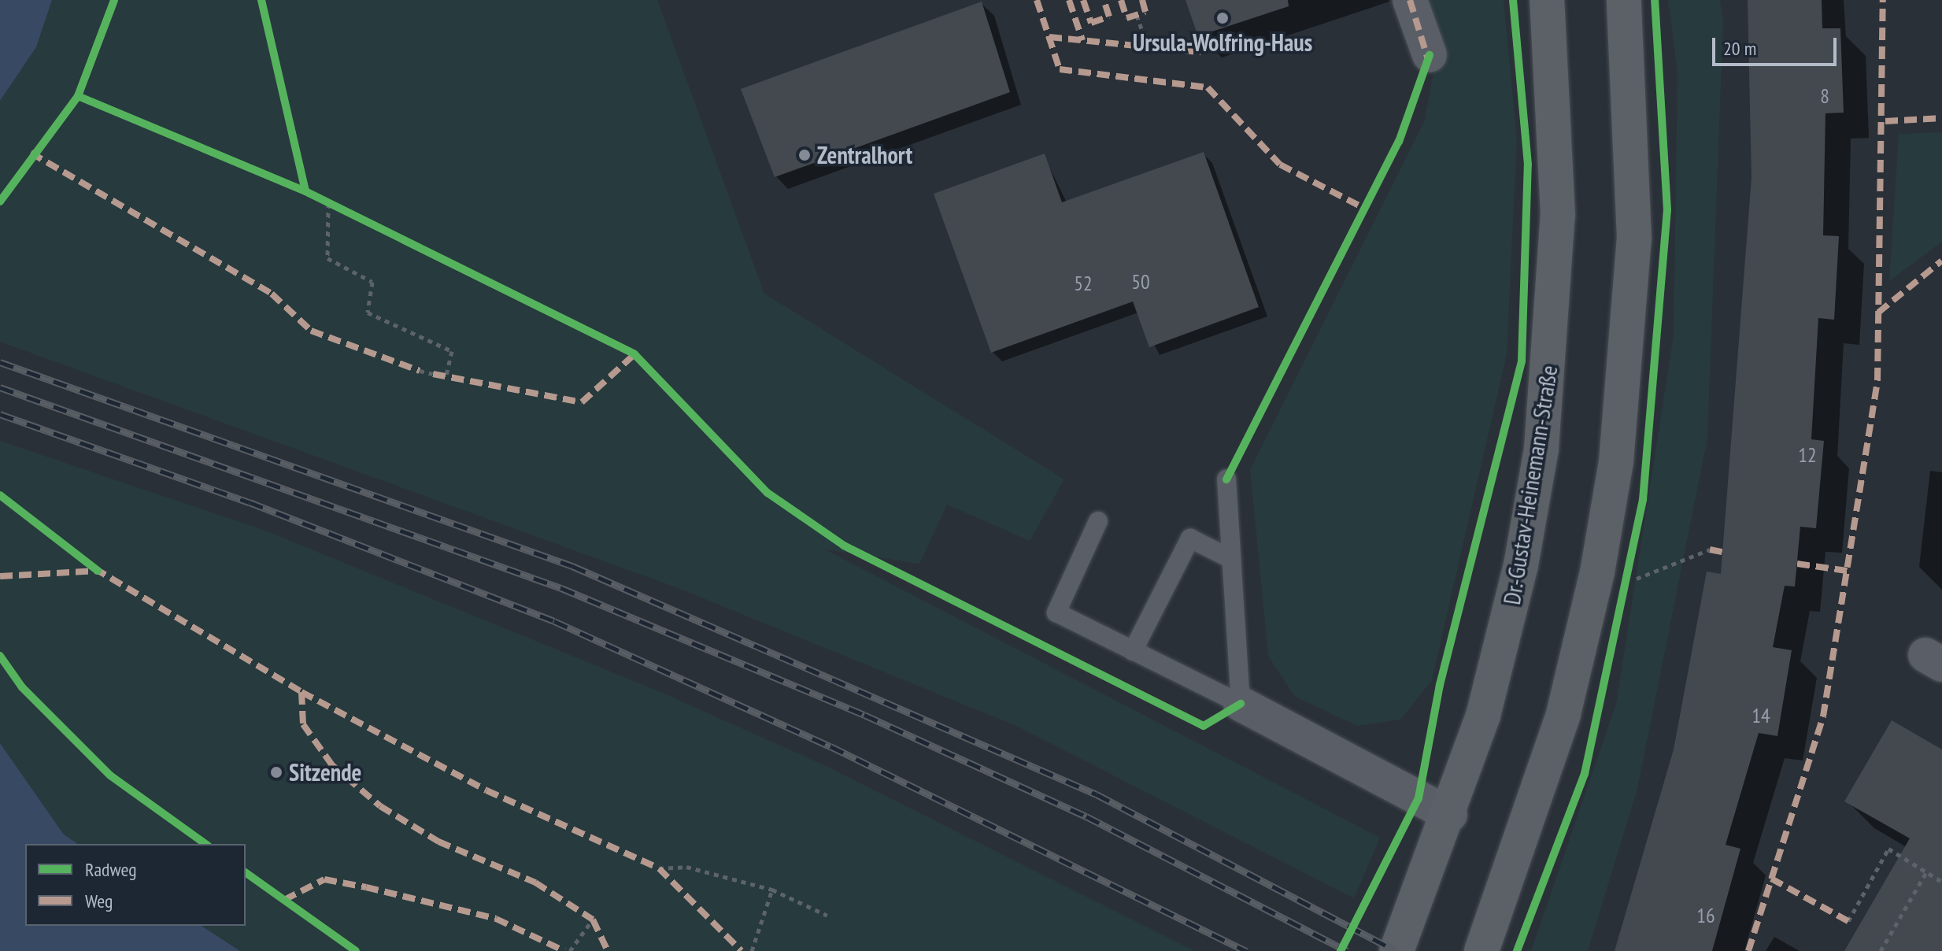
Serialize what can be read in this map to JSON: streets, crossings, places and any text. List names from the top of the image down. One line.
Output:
{"streets":{"main road":["Dr.-Gustav-Heinemann-Straße"]},"places":["Ursula-Wolfring-Haus","Zentralhort","Sitzende"],"house_numbers":["8","50","52","12","14","16"],"legend":["Radweg","Weg"],"scale_bar":"20 m"}
